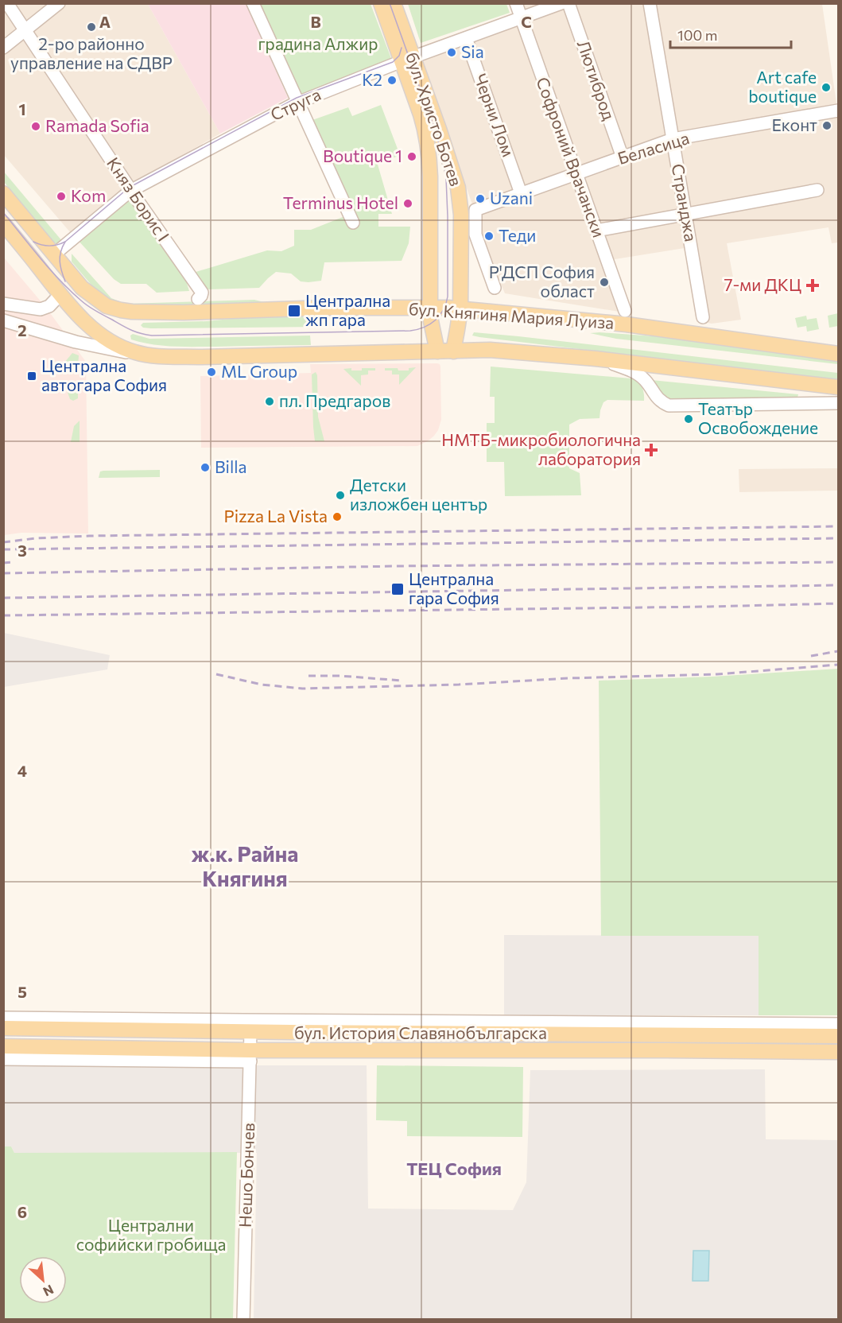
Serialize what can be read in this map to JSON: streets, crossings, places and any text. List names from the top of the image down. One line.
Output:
{"streets":{"main road":["бул. Христо Ботев","бул. Княгиня Мария Луиза","бул. История Славянобългарска"],"street":["Лютиброд","Струга","Черни Лом","Беласица","Софроний Врачански","Княз Борис I","Странджа","Нешо Бончев"]},"crossings":[["Лютиброд","Беласица"],["Струга","Черни Лом"],["Струга","бул. Христо Ботев"],["Струга","Софроний Врачански"],["Струга","Княз Борис I"],["Струга","бул. Княгиня Мария Луиза"],["Черни Лом","Беласица"],["бул. Христо Ботев","бул. Княгиня Мария Луиза"],["Беласица","Софроний Врачански"],["Беласица","Странджа"],["бул. История Славянобългарска","Нешо Бончев"]],"districts":["ж.к. Райна Княгиня","ТЕЦ София"],"parks":["градина Алжир","Централни софийски гробища"],"places":{"other":["2-ро районно управление на СДВР","Sia","К2","Art cafe boutique","Еконт","Ramada Sofia","Boutique 1","Kom","Uzani","Terminus Hotel","Теди","Р'ДСП София област","ML Group","пл. Предгаров","Театър Освобождение","Billa","Детски изложбен център","Pizza La Vista"],"health":["7-ми ДКЦ","НМТБ-микробиологична лаборатория"],"transit":["Централна жп гара","Централна автогара София","Централна гара София"]},"scale_bar":"100 m","north":"bottom right","grid":{"columns":["A","B","C"],"rows":["1","2","3","4","5","6"]}}
